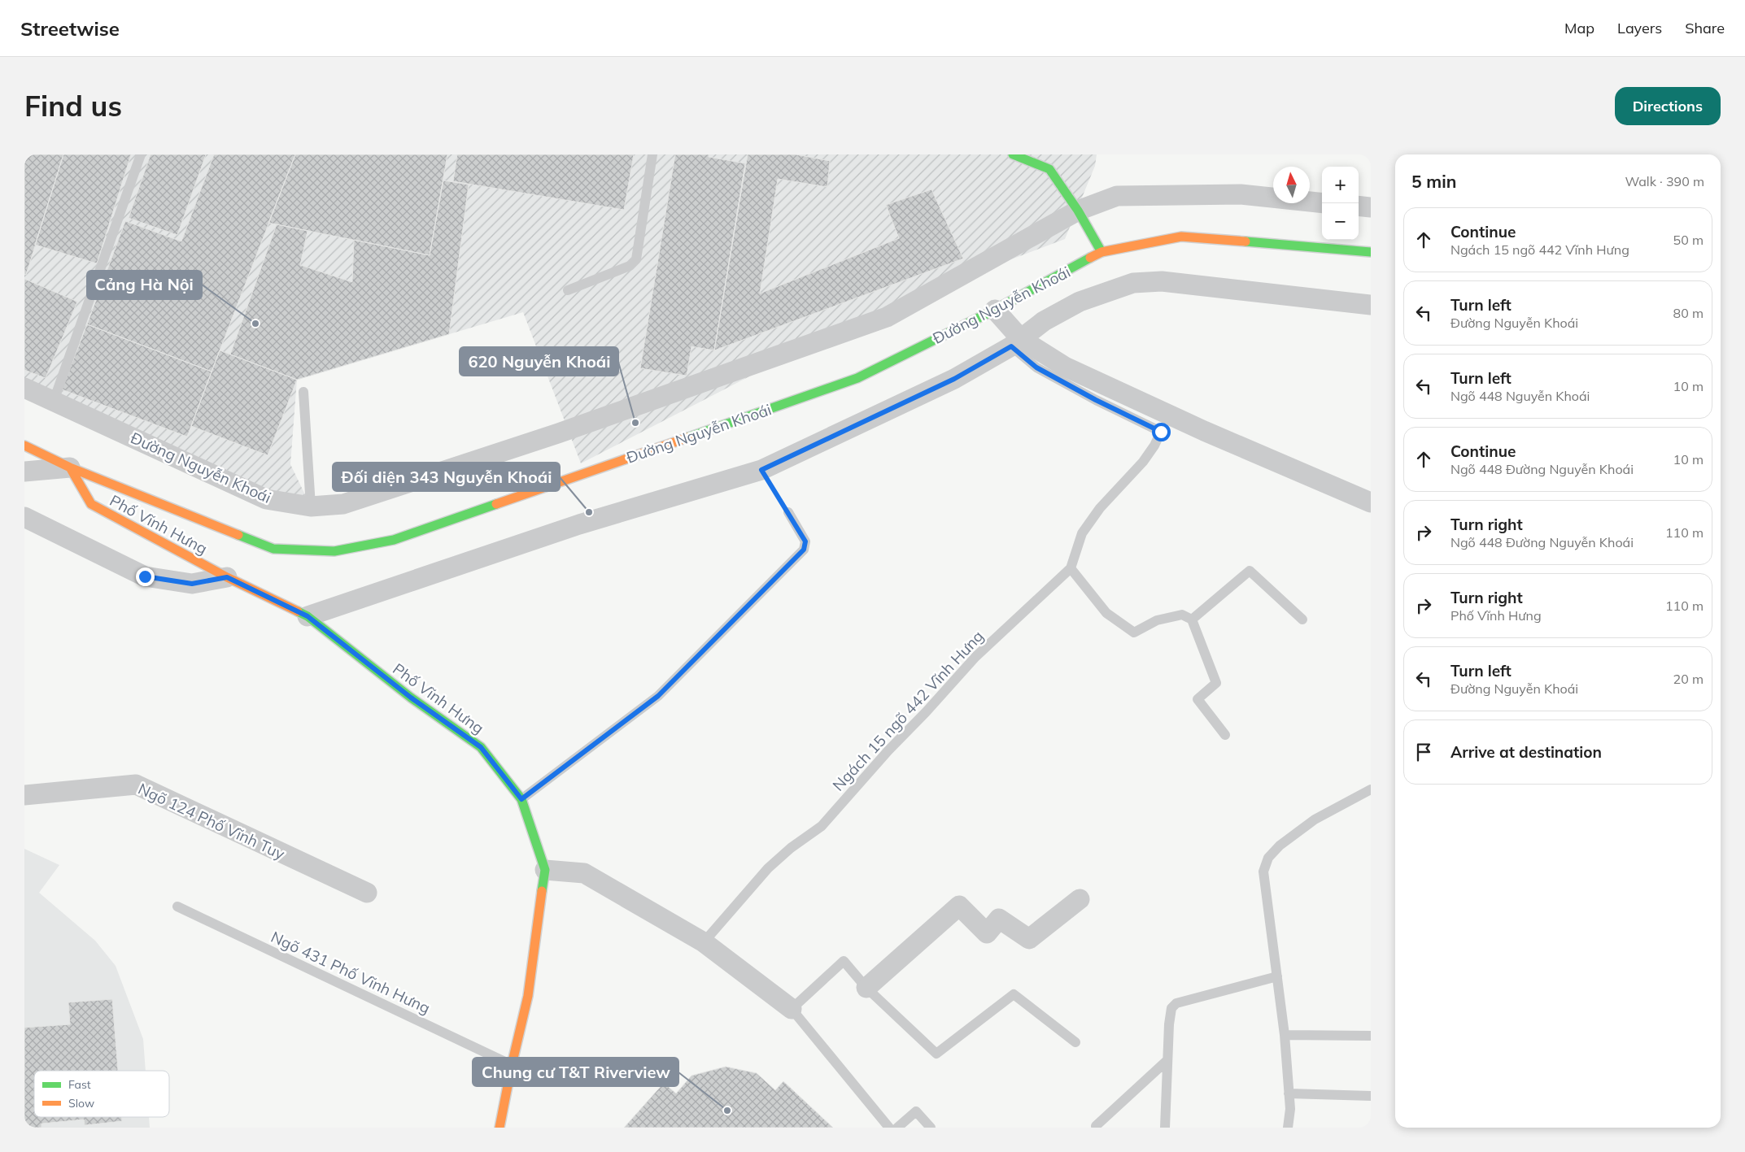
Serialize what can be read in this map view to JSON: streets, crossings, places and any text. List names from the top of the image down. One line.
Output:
{"streets":{"main road":["Đường Nguyễn Khoái","Phố Vĩnh Hưng"],"street":["Ngõ 124 Phố Vĩnh Tuy"],"lane":["Ngách 15 ngõ 442 Vĩnh Hưng","Ngõ 431 Phố Vĩnh Hưng"]},"crossings":[["Đường Nguyễn Khoái","Phố Vĩnh Hưng"],["Phố Vĩnh Hưng","Ngõ 431 Phố Vĩnh Hưng"]],"places":["Cảng Hà Nội","620 Nguyễn Khoái","Đối diện 343 Nguyễn Khoái","Chung cư T&T Riverview"],"legend":["Fast","Slow"],"north":"top","page":{"header":"Streetwise","nav":["Map","Layers","Share"],"buttons":"Directions","title":"Find us","heading":["5 min","Walk · 390 m"],"map_buttons":["+","−"],"list":[["Continue","Ngách 15 ngõ 442 Vĩnh Hưng","50 m"],["Turn left","Đường Nguyễn Khoái","80 m"],["Turn left","Ngõ 448 Nguyễn Khoái","10 m"],["Continue","Ngõ 448 Đường Nguyễn Khoái","10 m"],["Turn right","Ngõ 448 Đường Nguyễn Khoái","110 m"],["Turn right","Phố Vĩnh Hưng","110 m"],["Turn left","Đường Nguyễn Khoái","20 m"],"Arrive at destination"]}}
